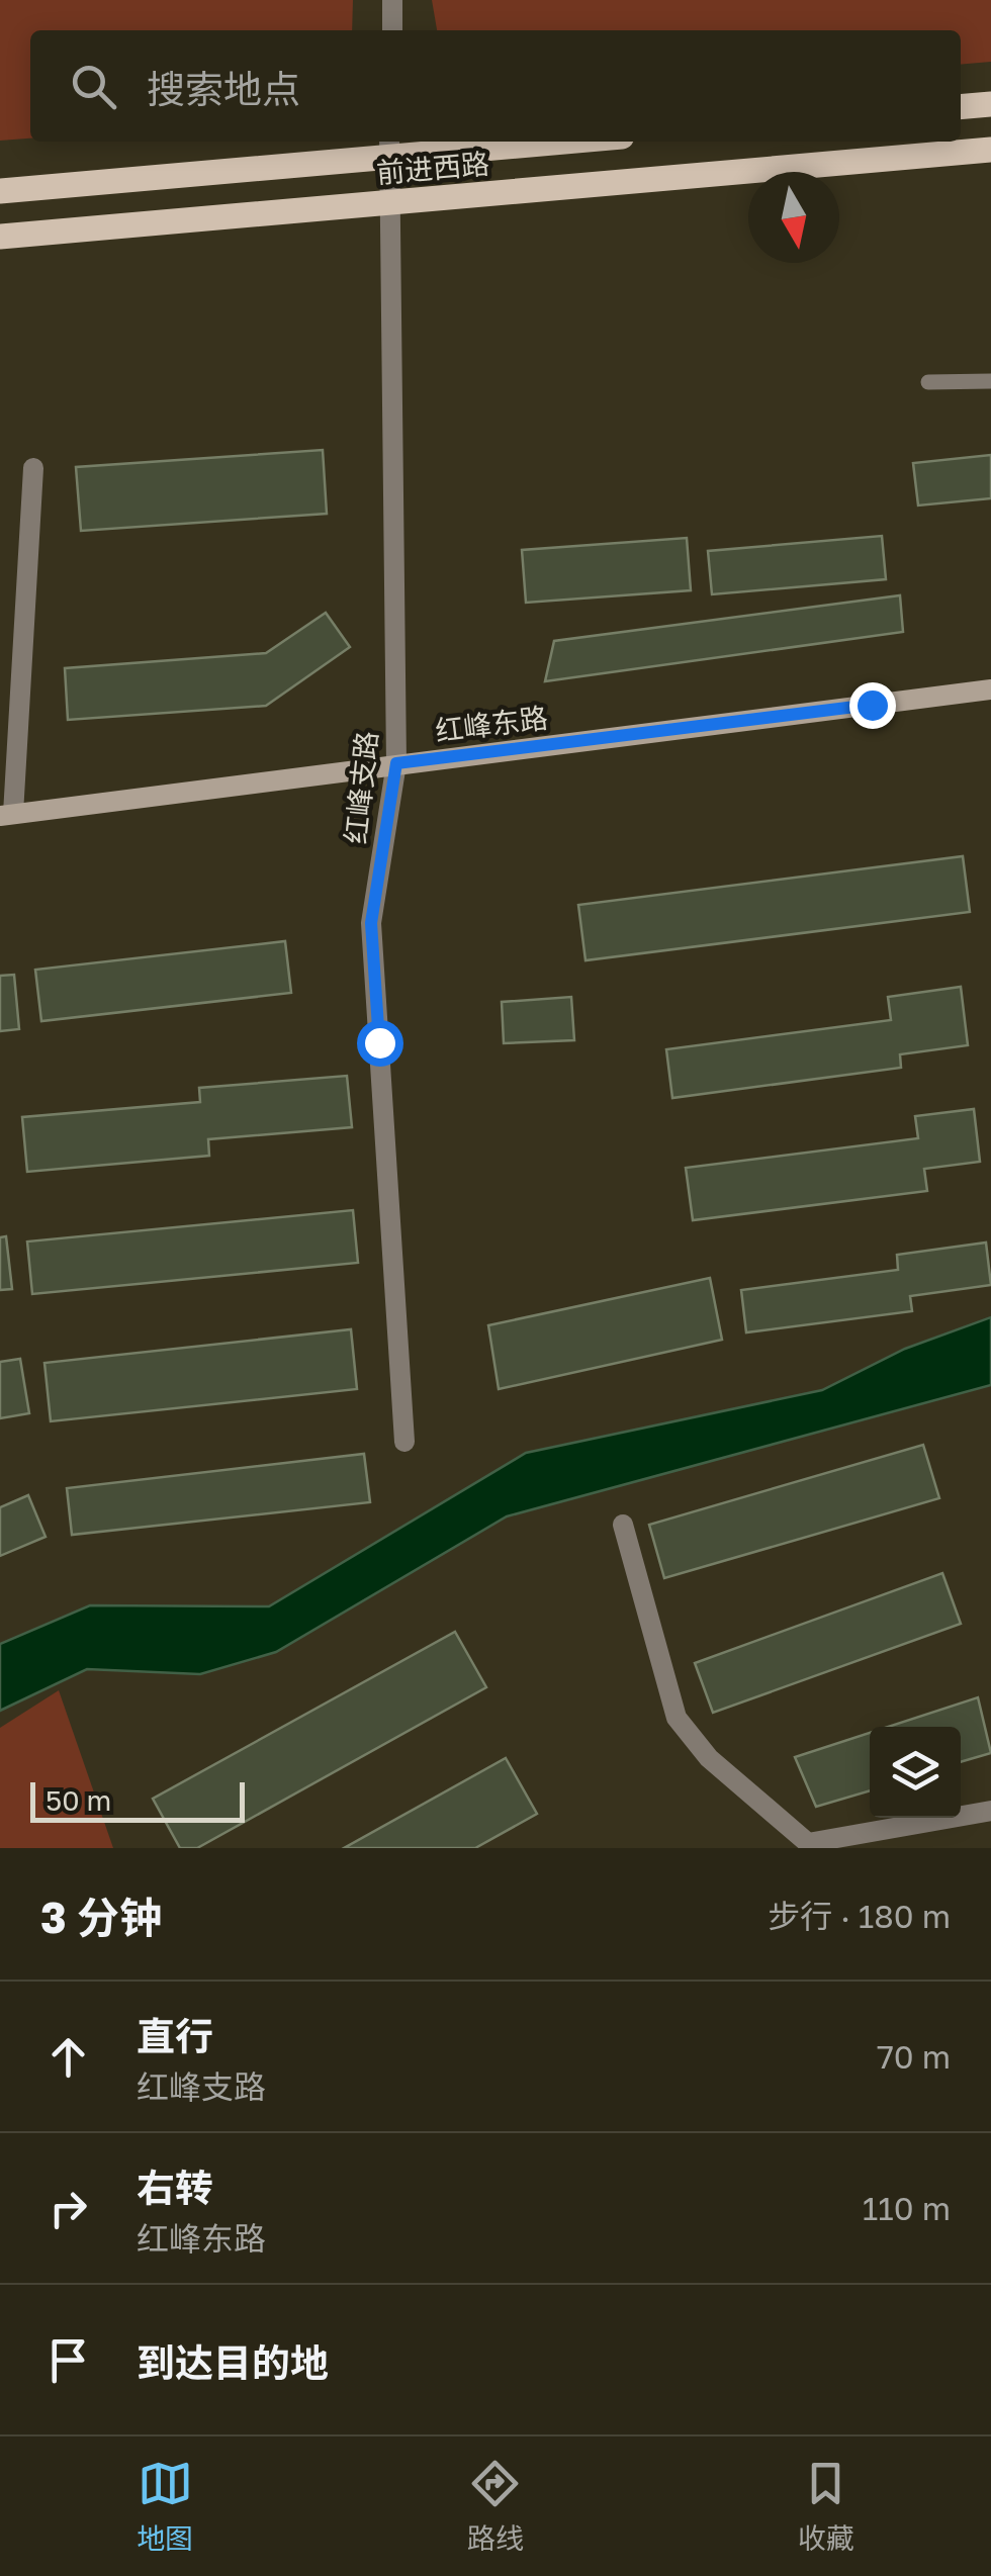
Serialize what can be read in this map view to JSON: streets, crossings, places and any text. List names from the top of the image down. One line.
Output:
{"streets":{"main road":["前进西路"],"street":["红峰东路","红峰支路"]},"crossings":[["前进西路","红峰支路"],["红峰东路","红峰支路"]],"scale_bar":"50 m","north":"bottom","page":{"search":"搜索地点","scale":"50 m","heading":["3 分钟","步行 · 180 m"],"list":[["直行","红峰支路","70 m"],["右转","红峰东路","110 m"],"到达目的地"],"nav":["地图","路线","收藏"]}}
